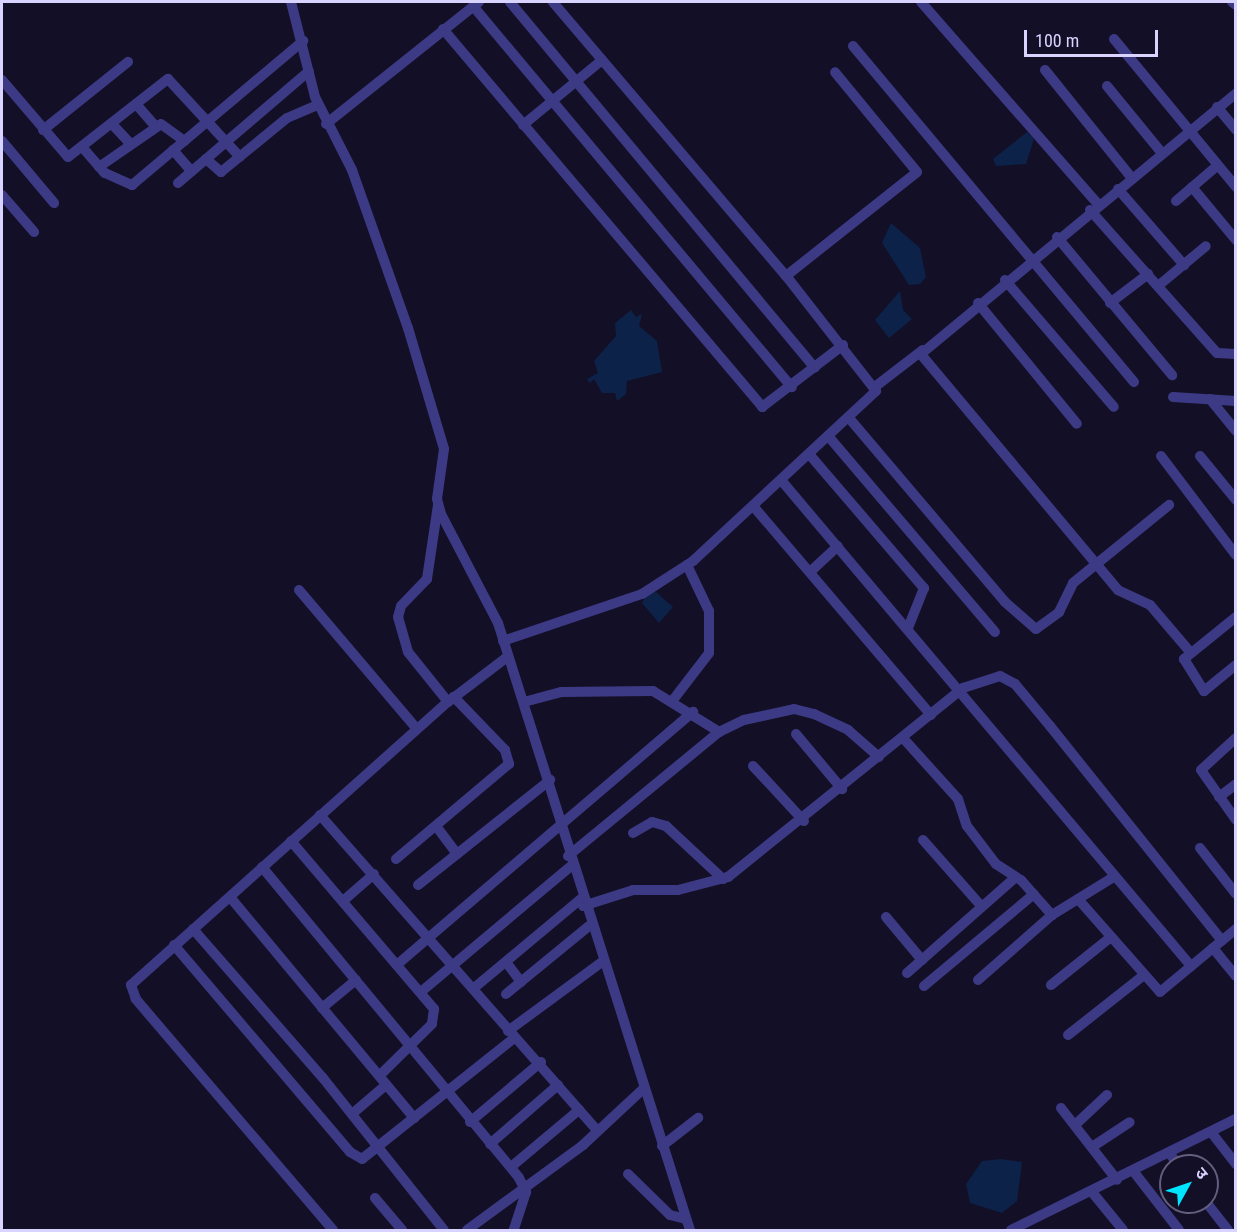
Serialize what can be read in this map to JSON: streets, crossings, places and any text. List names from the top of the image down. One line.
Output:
{"scale_bar":"100 m","north":"top right"}
